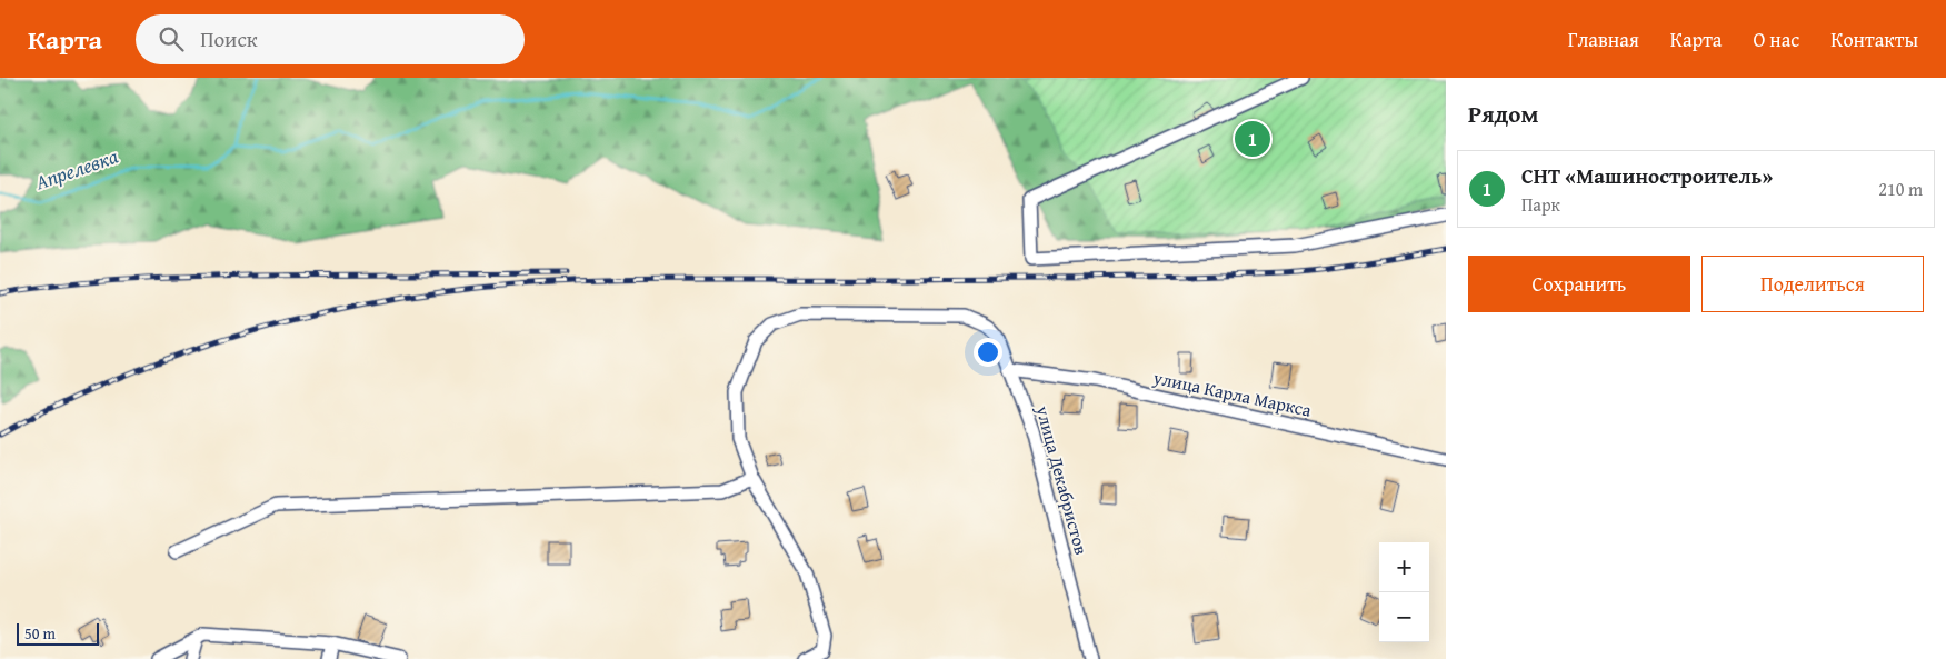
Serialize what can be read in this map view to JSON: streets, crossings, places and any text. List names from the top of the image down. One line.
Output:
{"streets":{"street":["улица Карла Маркса","улица Декабристов"]},"crossings":[["улица Карла Маркса","улица Декабристов"]],"water":["Апрелевка"],"scale_bar":"50 m","page":{"header":"Карта","search":"Поиск","nav":["Главная","Карта","О нас","Контакты"],"heading":"Рядом","pins":"1","list":[{"mark":"1","name":"СНТ «Машиностроитель»","note":"Парк","value":"210 m"}],"buttons":["Сохранить","Поделиться"],"map_buttons":["+","−"],"scale":"50 m"}}
